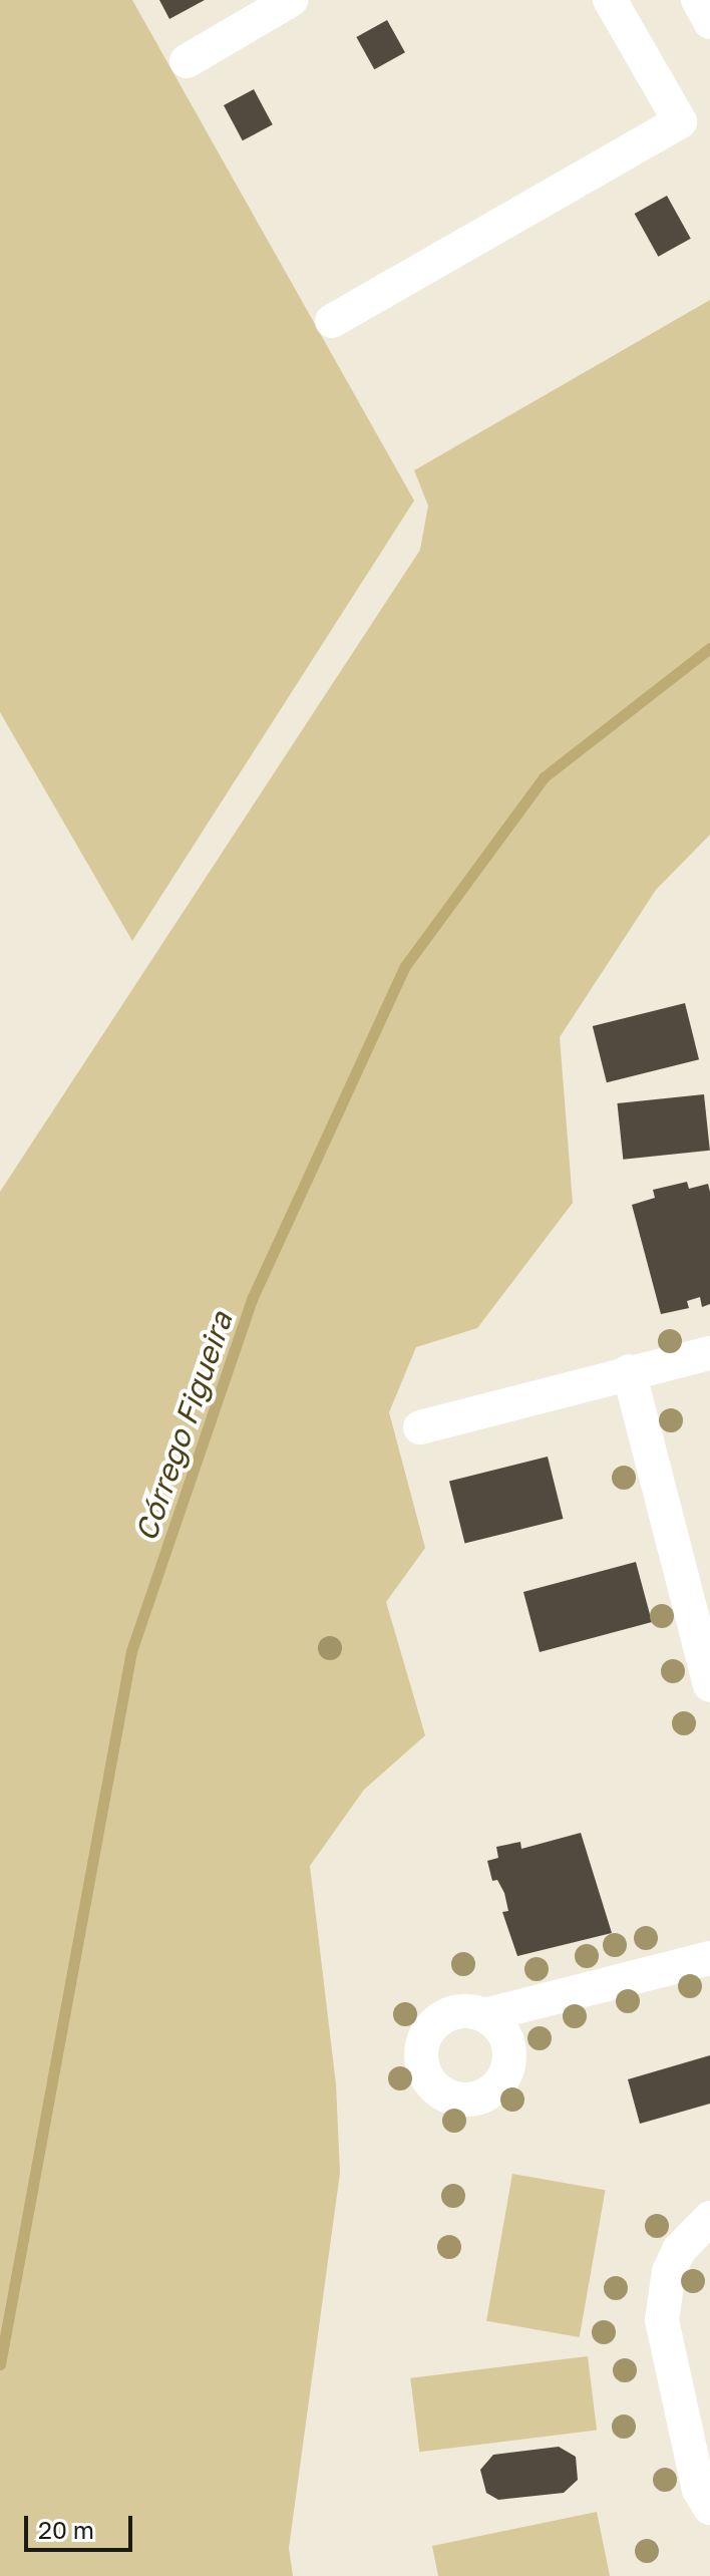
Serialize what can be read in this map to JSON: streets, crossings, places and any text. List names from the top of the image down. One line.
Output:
{"water":["Córrego Figueira"],"scale_bar":"20 m"}
